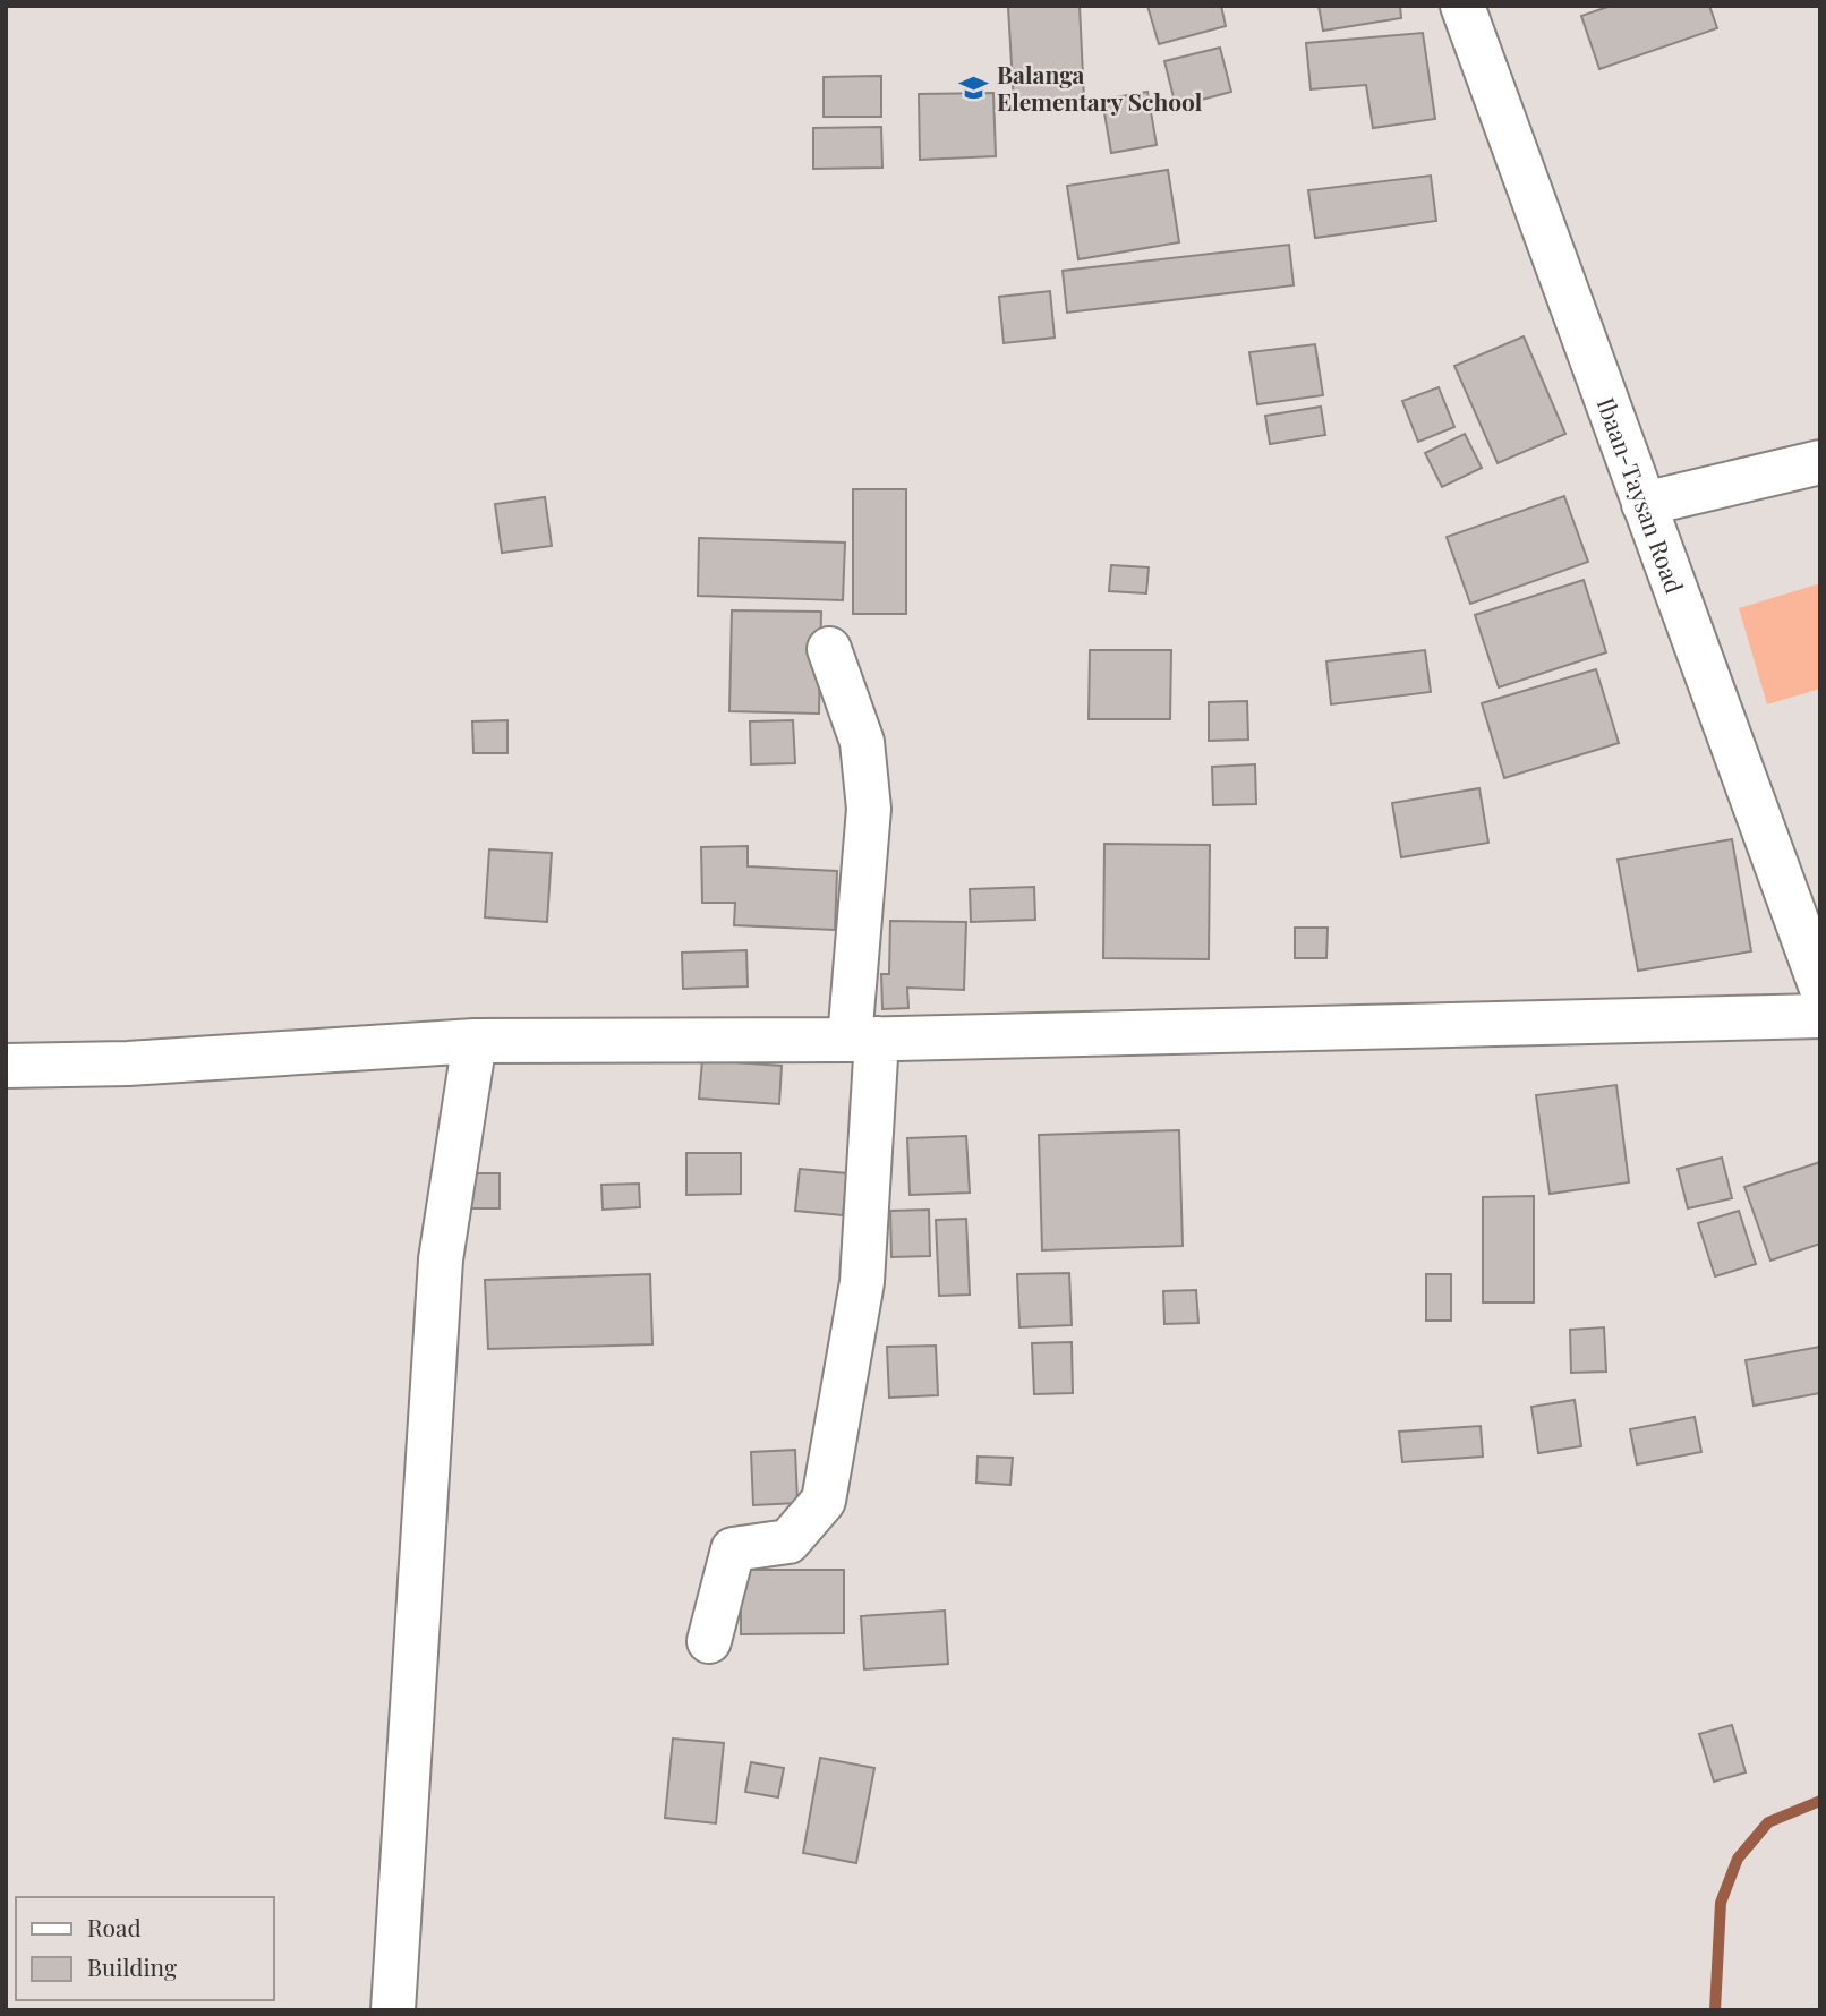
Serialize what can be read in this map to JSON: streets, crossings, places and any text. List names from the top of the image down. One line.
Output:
{"streets":{"street":["Ibaan-Taysan Road"]},"places":{"school or university":["Balanga Elementary School"]},"legend":["Road","Building"]}
